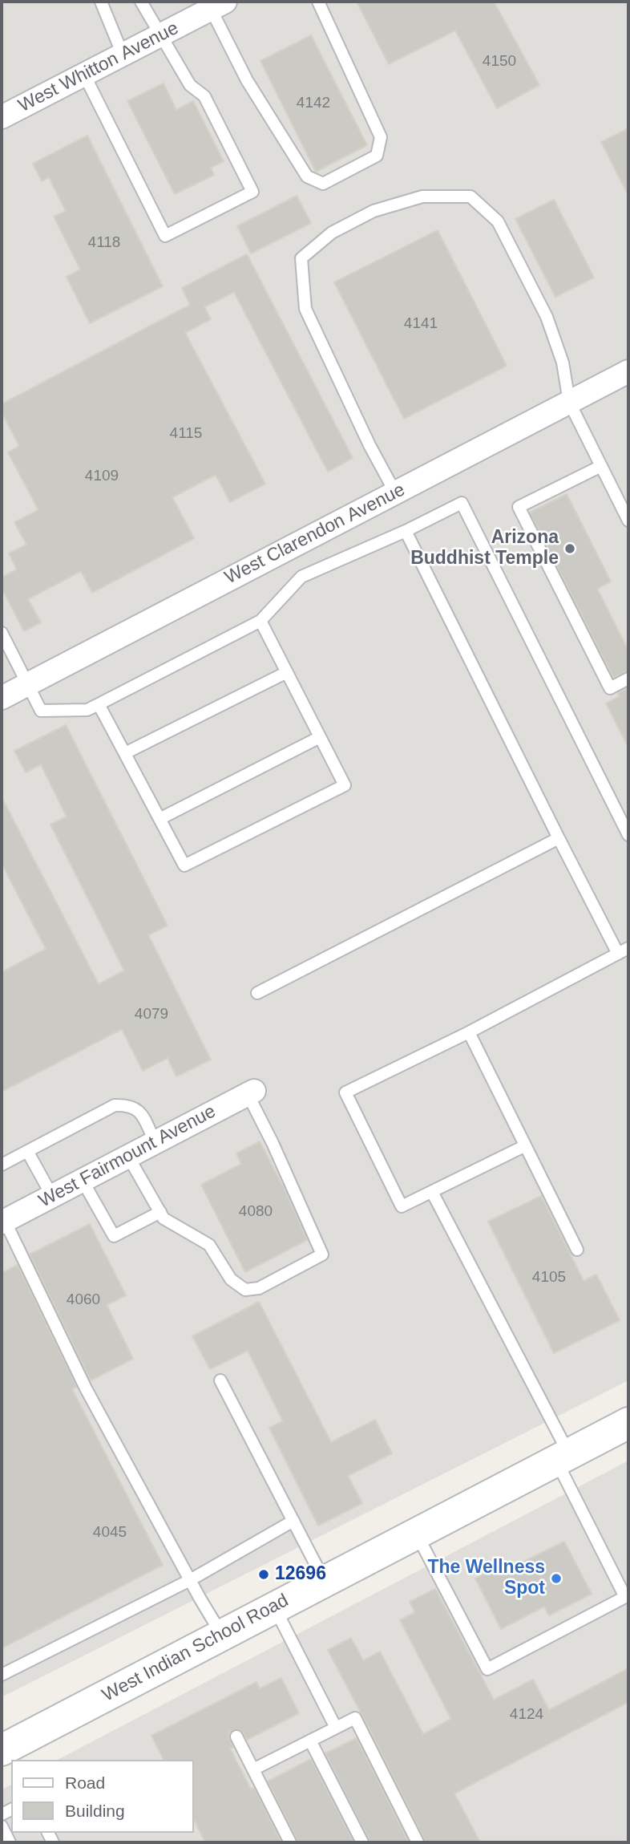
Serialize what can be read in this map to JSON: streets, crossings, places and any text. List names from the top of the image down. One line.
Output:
{"streets":{"main road":["West Indian School Road"],"street":["West Whitton Avenue","West Clarendon Avenue","West Fairmount Avenue"]},"places":["Arizona Buddhist Temple","12696","The Wellness Spot"],"house_numbers":["4150","4142","4118","4141","4115","4109","4079","4080","4105","4060","4045","4124"],"legend":["Road","Building"]}
